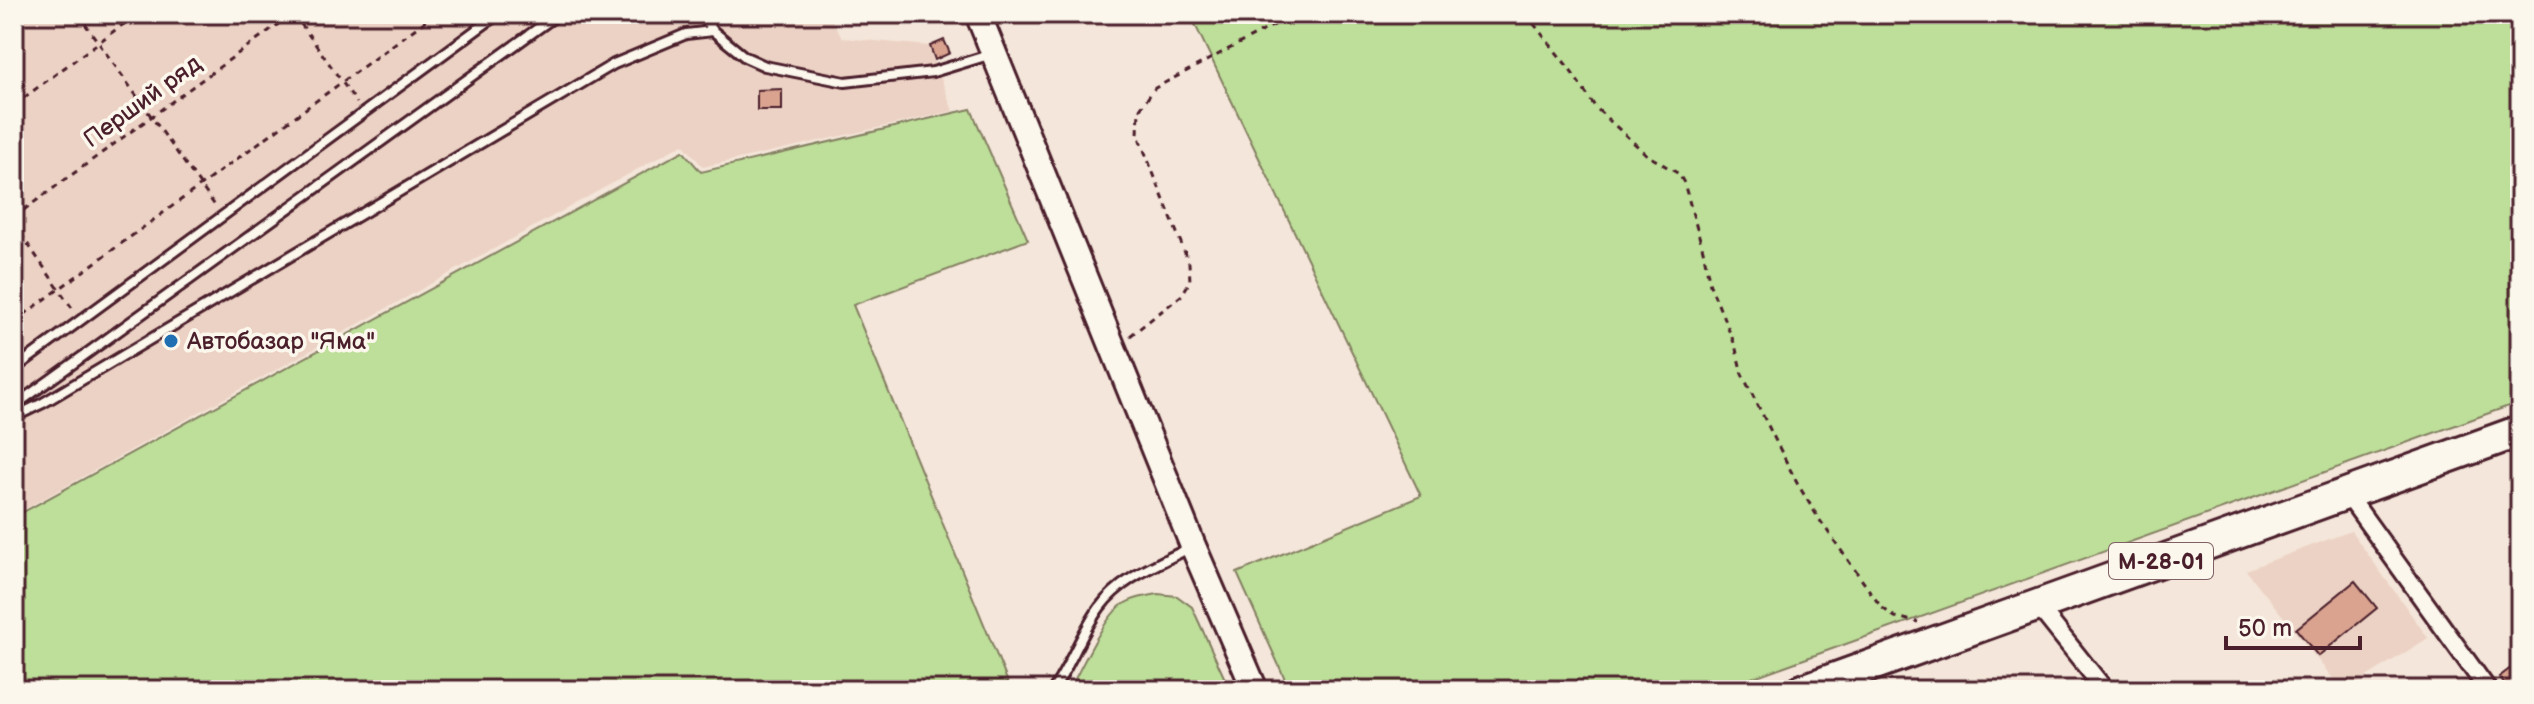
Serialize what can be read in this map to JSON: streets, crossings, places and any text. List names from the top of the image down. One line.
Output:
{"streets":{"highway":["М-28-01"],"path":["Перший ряд"]},"places":["Автобазар \"Яма\""],"scale_bar":"50 m"}
